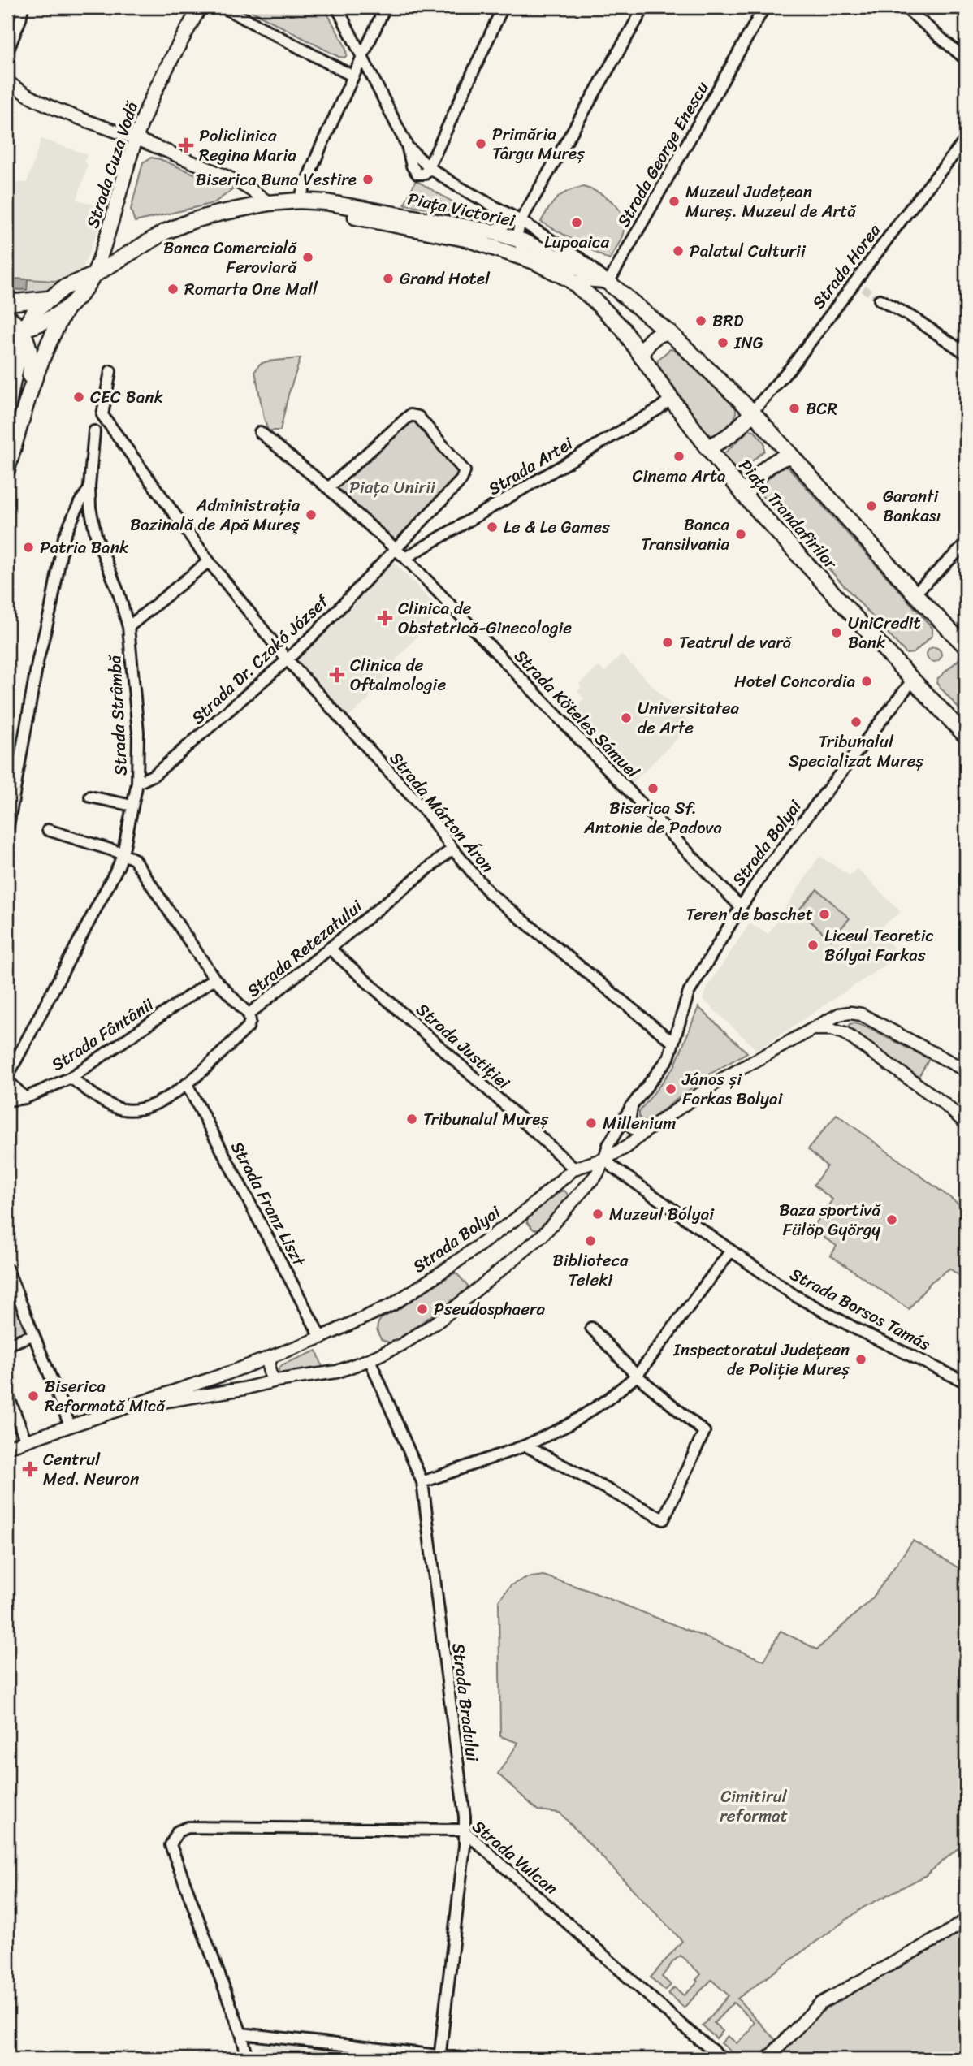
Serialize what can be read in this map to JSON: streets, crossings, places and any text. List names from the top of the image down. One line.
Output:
{"streets":{"main road":["Strada Cuza Vodă","Piața Victoriei","Piața Trandafirilor"],"street":["Strada George Enescu","Strada Horea","Strada Artei","Strada Dr. Czakó József","Strada Köteles Sámuel","Strada Strâmbă","Strada Márton Áron","Strada Bolyai","Strada Retezatului","Strada Fântânii","Strada Justiției","Strada Franz Liszt","Strada Borsos Tamás","Strada Bradului","Strada Vulcan"]},"crossings":[["Strada George Enescu","Piața Victoriei"],["Strada Cuza Vodă","Piața Victoriei"],["Piața Victoriei","Piața Trandafirilor"],["Strada Artei","Piața Trandafirilor"],["Strada Artei","Strada Köteles Sámuel"],["Piața Trandafirilor","Strada Bolyai"],["Strada Dr. Czakó József","Strada Köteles Sámuel"],["Strada Dr. Czakó József","Strada Strâmbă"],["Strada Dr. Czakó József","Strada Márton Áron"],["Strada Köteles Sámuel","Strada Bolyai"],["Strada Márton Áron","Strada Bolyai"],["Strada Márton Áron","Strada Retezatului"],["Strada Bolyai","Strada Justiției"],["Strada Bolyai","Strada Franz Liszt"],["Strada Bolyai","Strada Borsos Tamás"],["Strada Bolyai","Strada Bradului"],["Strada Retezatului","Strada Fântânii"],["Strada Retezatului","Strada Justiției"],["Strada Retezatului","Strada Franz Liszt"],["Strada Bradului","Strada Vulcan"]],"parks":["Piața Unirii","Cimitirul reformat"],"places":{"other":["Primăria Târgu Mureș","Biserica Buna Vestire","Muzeul Județean Mureș. Muzeul de Artă","Lupoaica","Palatul Culturii","Banca Comercială Feroviară","Grand Hotel","Romarta One Mall","BRD","ING","CEC Bank","BCR","Cinema Arta","Garanti Bankası","Administrația Bazinală de Apă Mureş","Le & Le Games","Banca Transilvania","Patria Bank","UniCredit Bank","Teatrul de vară","Hotel Concordia","Universitatea de Arte","Tribunalul Specializat Mureș","Biserica Sf. Antonie de Padova","Teren de baschet","Liceul Teoretic Bólyai Farkas","János și Farkas Bolyai","Tribunalul Mureș","Millenium","Muzeul Bólyai","Baza sportivă Fülöp György","Biblioteca Teleki","Pseudosphaera","Inspectoratul Județean de Poliție Mureș","Biserica Reformată Mică"],"health":["Policlinica Regina Maria","Clinica de Obstetrică-Ginecologie","Clinica de Oftalmologie","Centrul Med. Neuron"]}}
